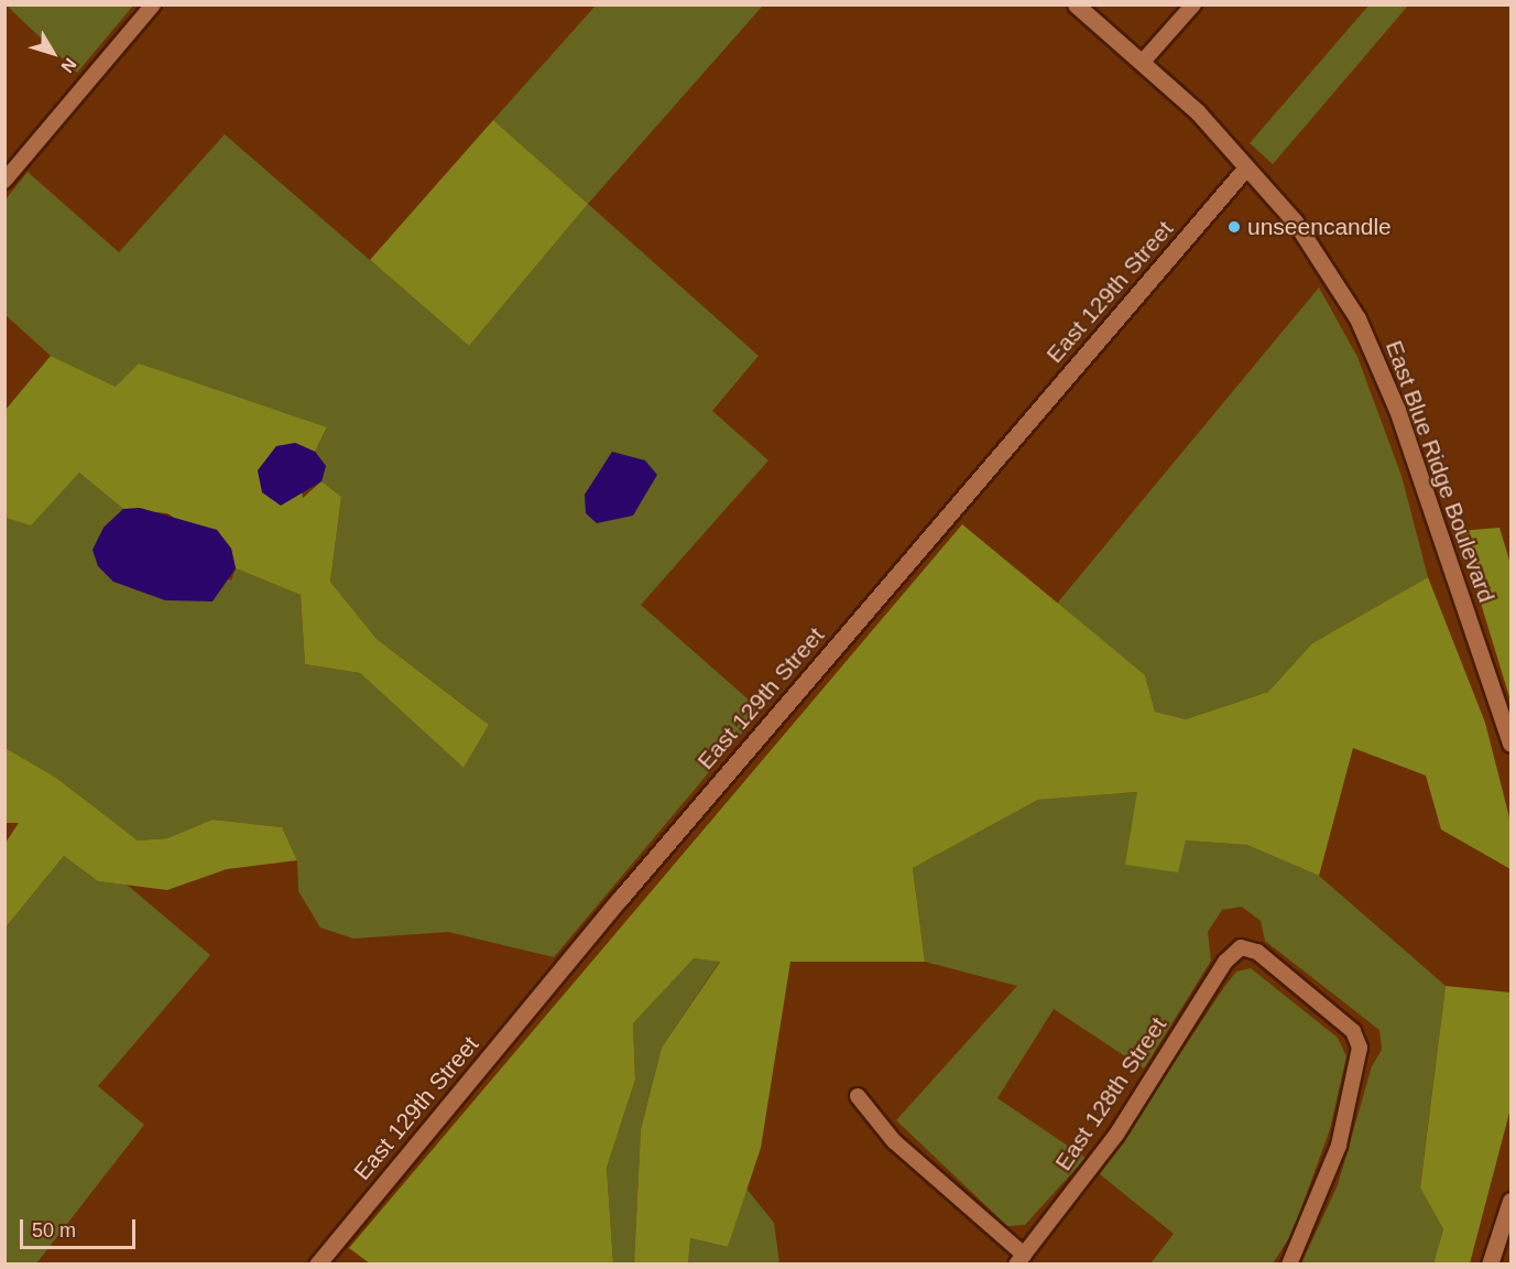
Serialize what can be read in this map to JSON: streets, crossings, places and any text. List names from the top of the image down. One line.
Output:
{"streets":{"main road":["East 129th Street","East Blue Ridge Boulevard"],"street":["East 128th Street"]},"crossings":[["East 129th Street","East Blue Ridge Boulevard"]],"places":["unseencandle"],"scale_bar":"50 m","north":"bottom right"}
